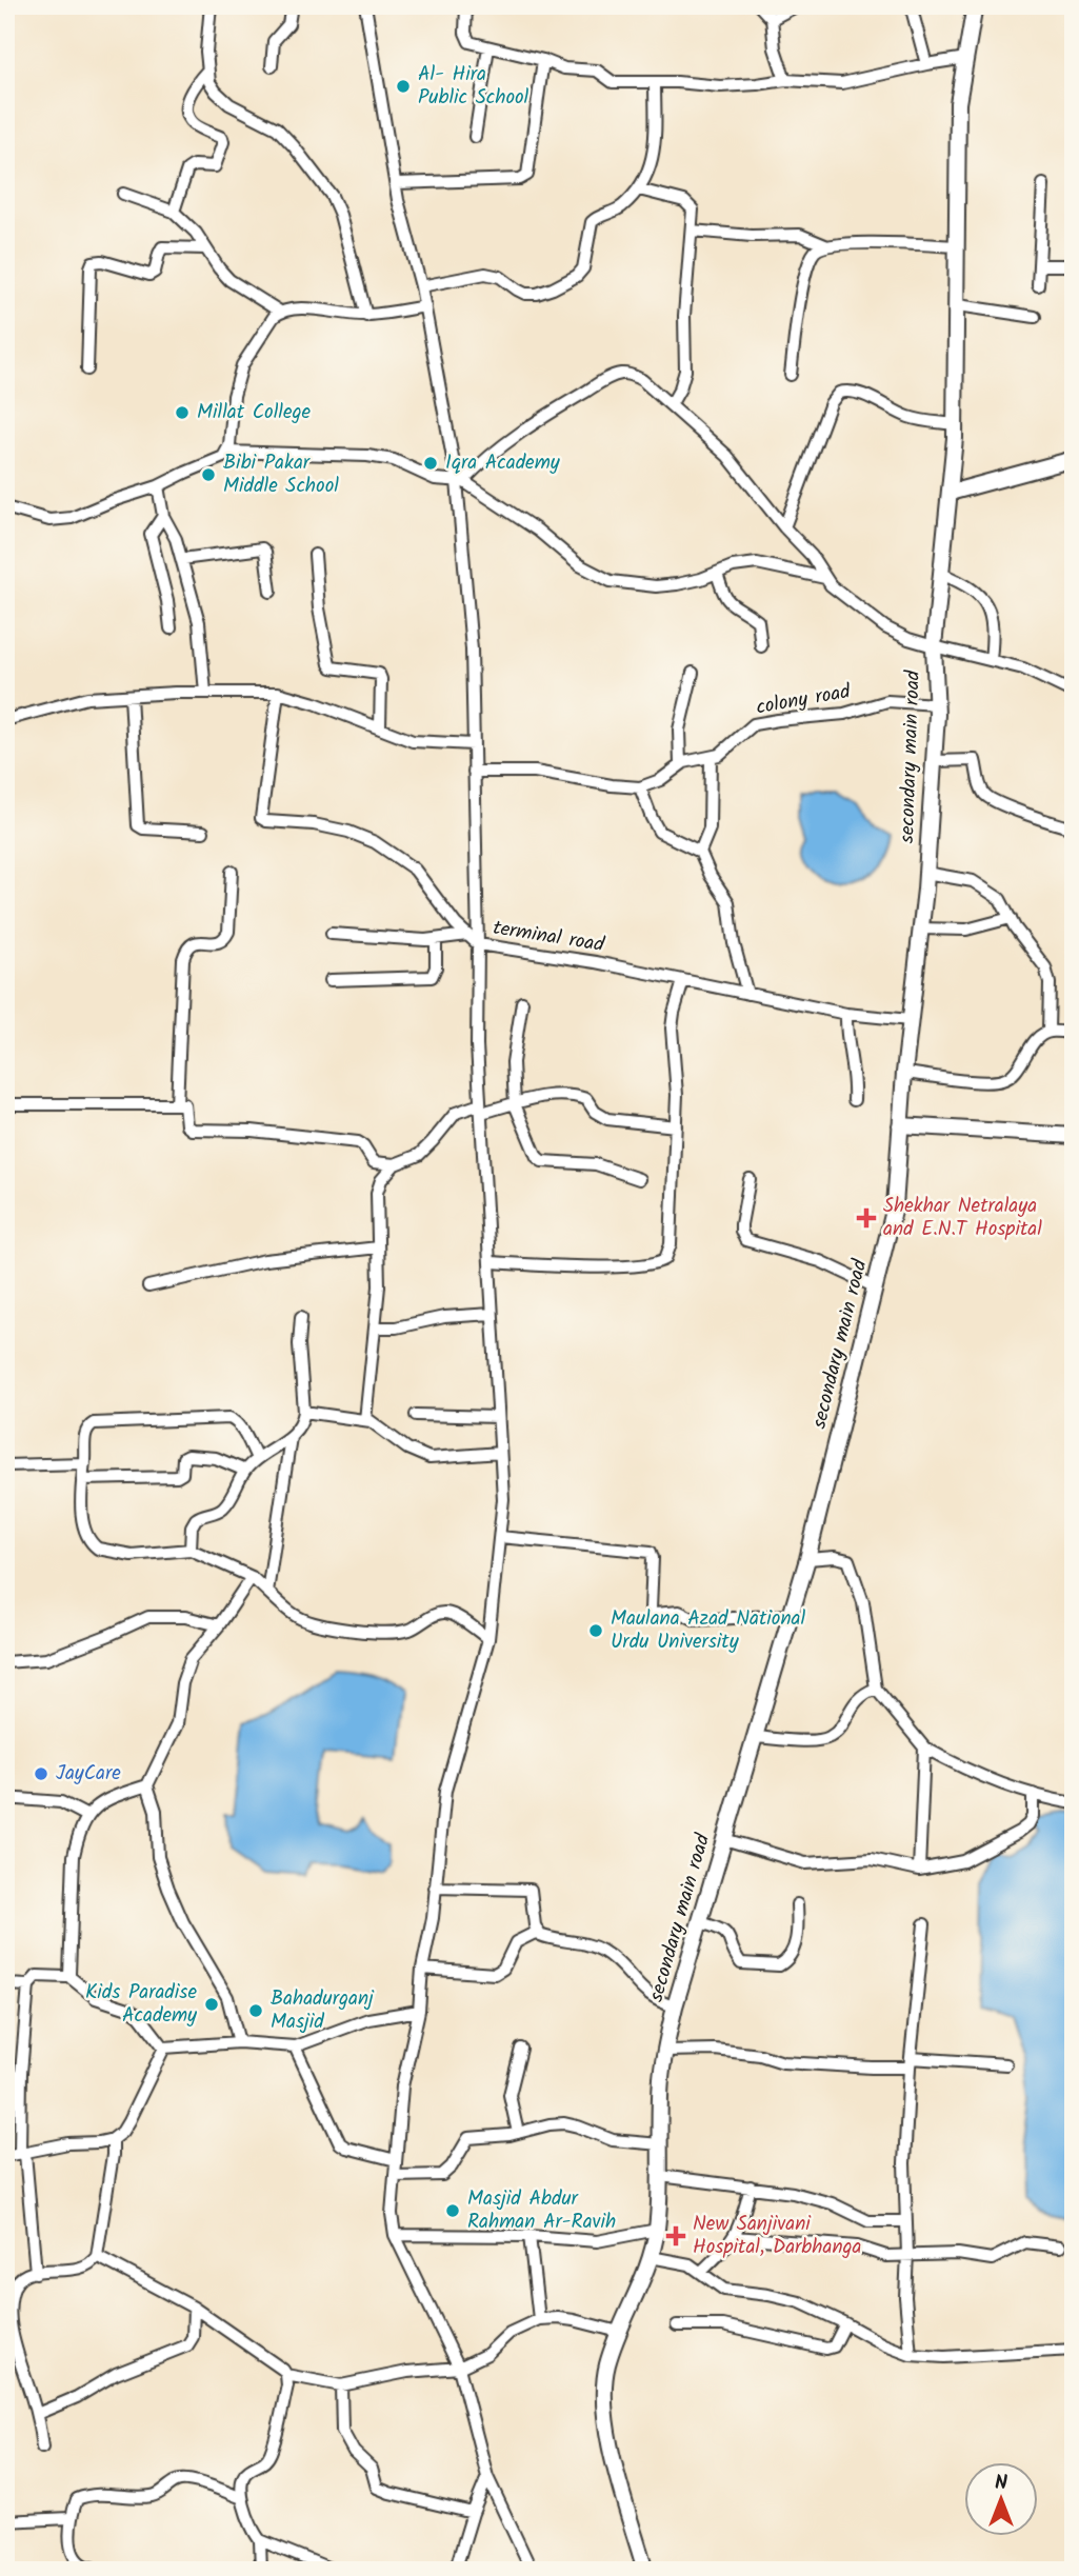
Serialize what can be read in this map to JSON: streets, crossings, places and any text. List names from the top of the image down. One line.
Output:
{"streets":{"main road":["secondary main road"],"street":["colony road","terminal road"]},"crossings":[["colony road","secondary main road"],["secondary main road","terminal road"]],"places":{"other":["Al- Hira Public School","Millat College","Iqra Academy","Bibi Pakar Middle School","Maulana Azad National Urdu University","JayCare","Kids Paradise Academy","Bahadurganj Masjid","Masjid Abdur Rahman Ar-Ravih"],"health":["Shekhar Netralaya and E.N.T Hospital","New Sanjivani Hospital, Darbhanga"]},"north":"top"}
